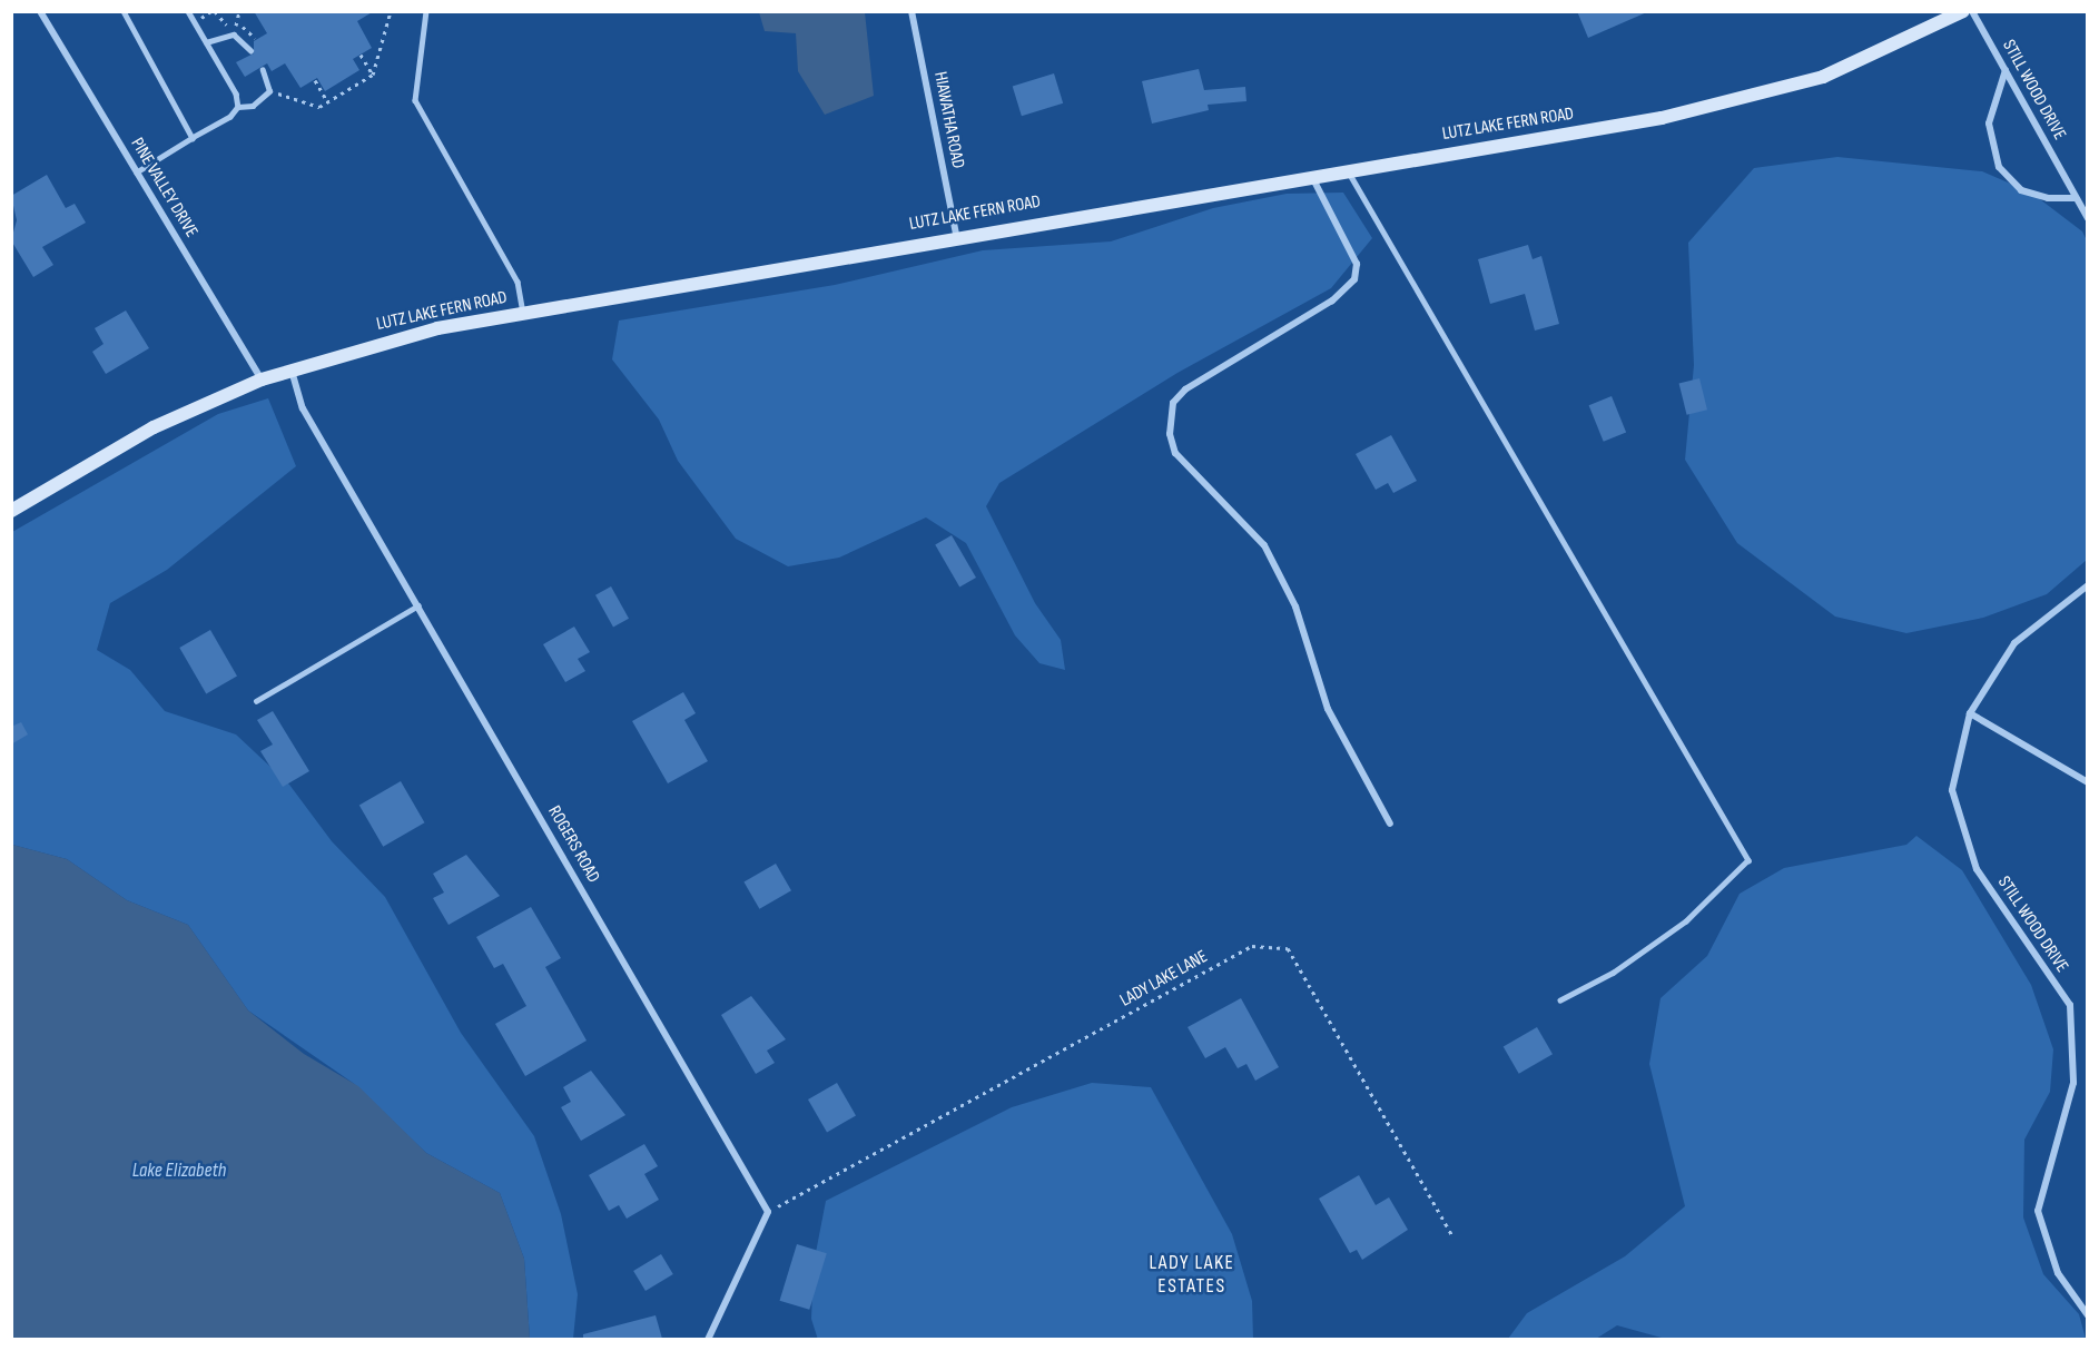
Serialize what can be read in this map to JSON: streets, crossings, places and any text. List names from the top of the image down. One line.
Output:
{"streets":{"main road":["LUTZ LAKE FERN ROAD"],"street":["STILL WOOD DRIVE","HIAWATHA ROAD","PINE VALLEY DRIVE","ROGERS ROAD"],"path":["LADY LAKE LANE"]},"crossings":[["HIAWATHA ROAD","LUTZ LAKE FERN ROAD"],["LUTZ LAKE FERN ROAD","PINE VALLEY DRIVE"],["LUTZ LAKE FERN ROAD","ROGERS ROAD"],["ROGERS ROAD","LADY LAKE LANE"]],"districts":["LADY LAKE ESTATES"],"water":["Lake Elizabeth"]}
